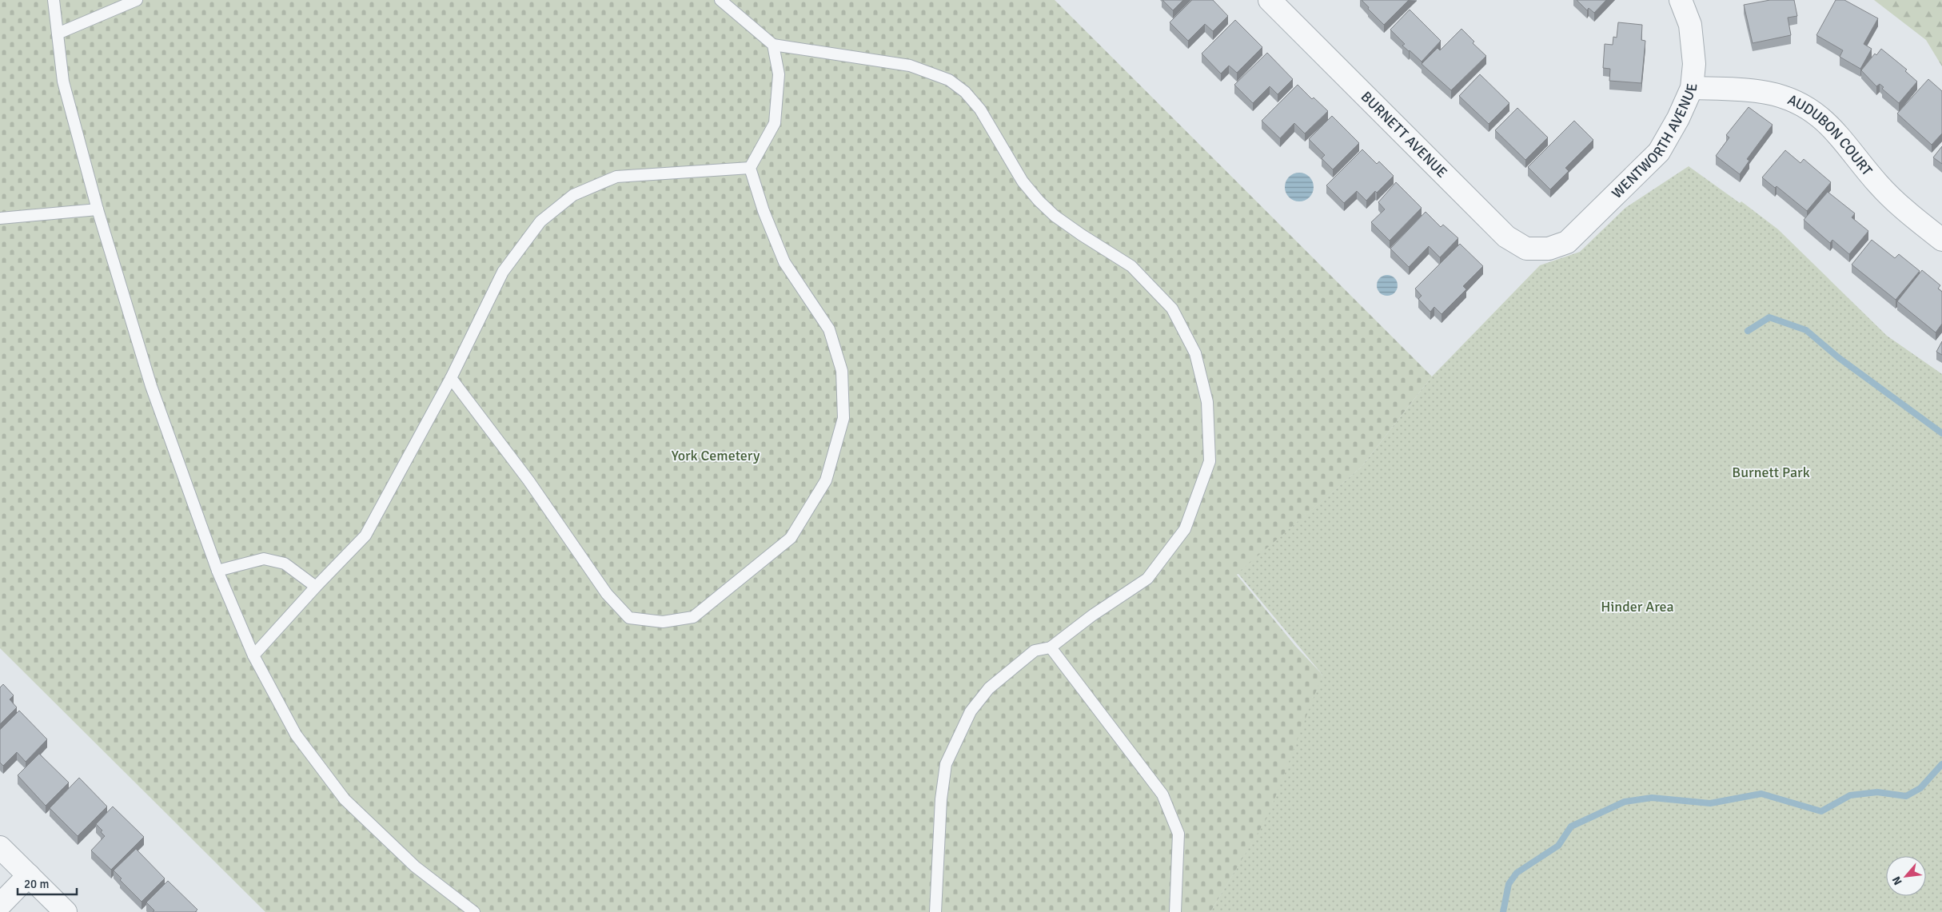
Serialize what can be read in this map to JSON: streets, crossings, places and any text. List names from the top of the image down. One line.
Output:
{"streets":{"street":["BURNETT AVENUE","AUDUBON COURT","WENTWORTH AVENUE"]},"crossings":[["BURNETT AVENUE","WENTWORTH AVENUE"],["AUDUBON COURT","WENTWORTH AVENUE"]],"parks":["York Cemetery","Burnett Park","Hinder Area"],"scale_bar":"20 m","north":"bottom left"}
